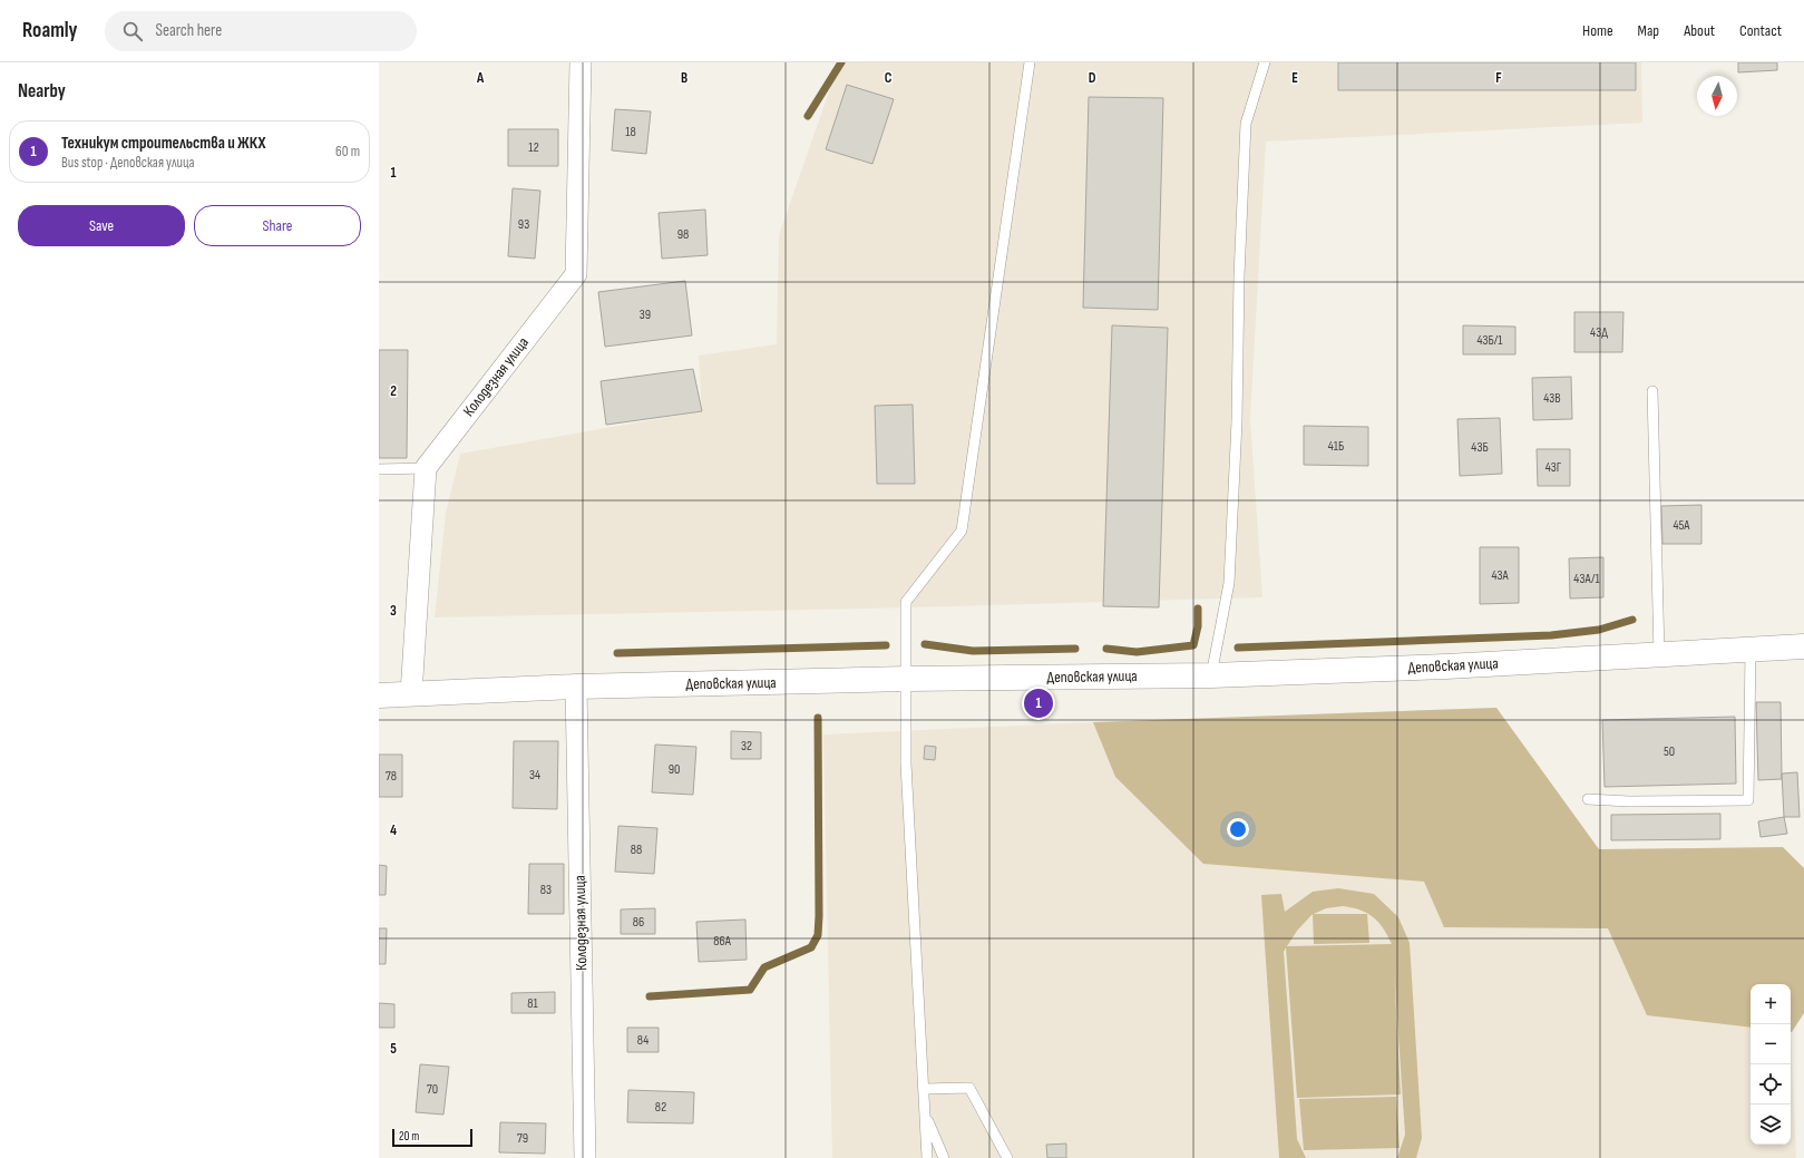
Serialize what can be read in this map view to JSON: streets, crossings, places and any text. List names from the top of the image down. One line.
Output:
{"streets":{"street":["Колодезная улица","Деповская улица"]},"crossings":[["Колодезная улица","Деповская улица"]],"house_numbers":["18","12","93","98","39","43Д","43Б/1","43В","41Б","43Б","43Г","45А","43А","43А/1","32","50","90","34","78","88","83","86","86А","81","84","70","82","79"],"scale_bar":"20 m","north":"bottom","page":{"header":"Roamly","search":"Search here","nav":["Home","Map","About","Contact"],"heading":"Nearby","list":[{"mark":"1","name":"Техникум строительства и ЖКХ","note":"Bus stop · Деповская улица","value":"60 m"}],"buttons":["Save","Share"],"pins":"1","map_buttons":["+","−"],"scale":"20 m"},"grid":{"columns":["A","B","C","D","E","F"],"rows":["1","2","3","4","5"]}}
